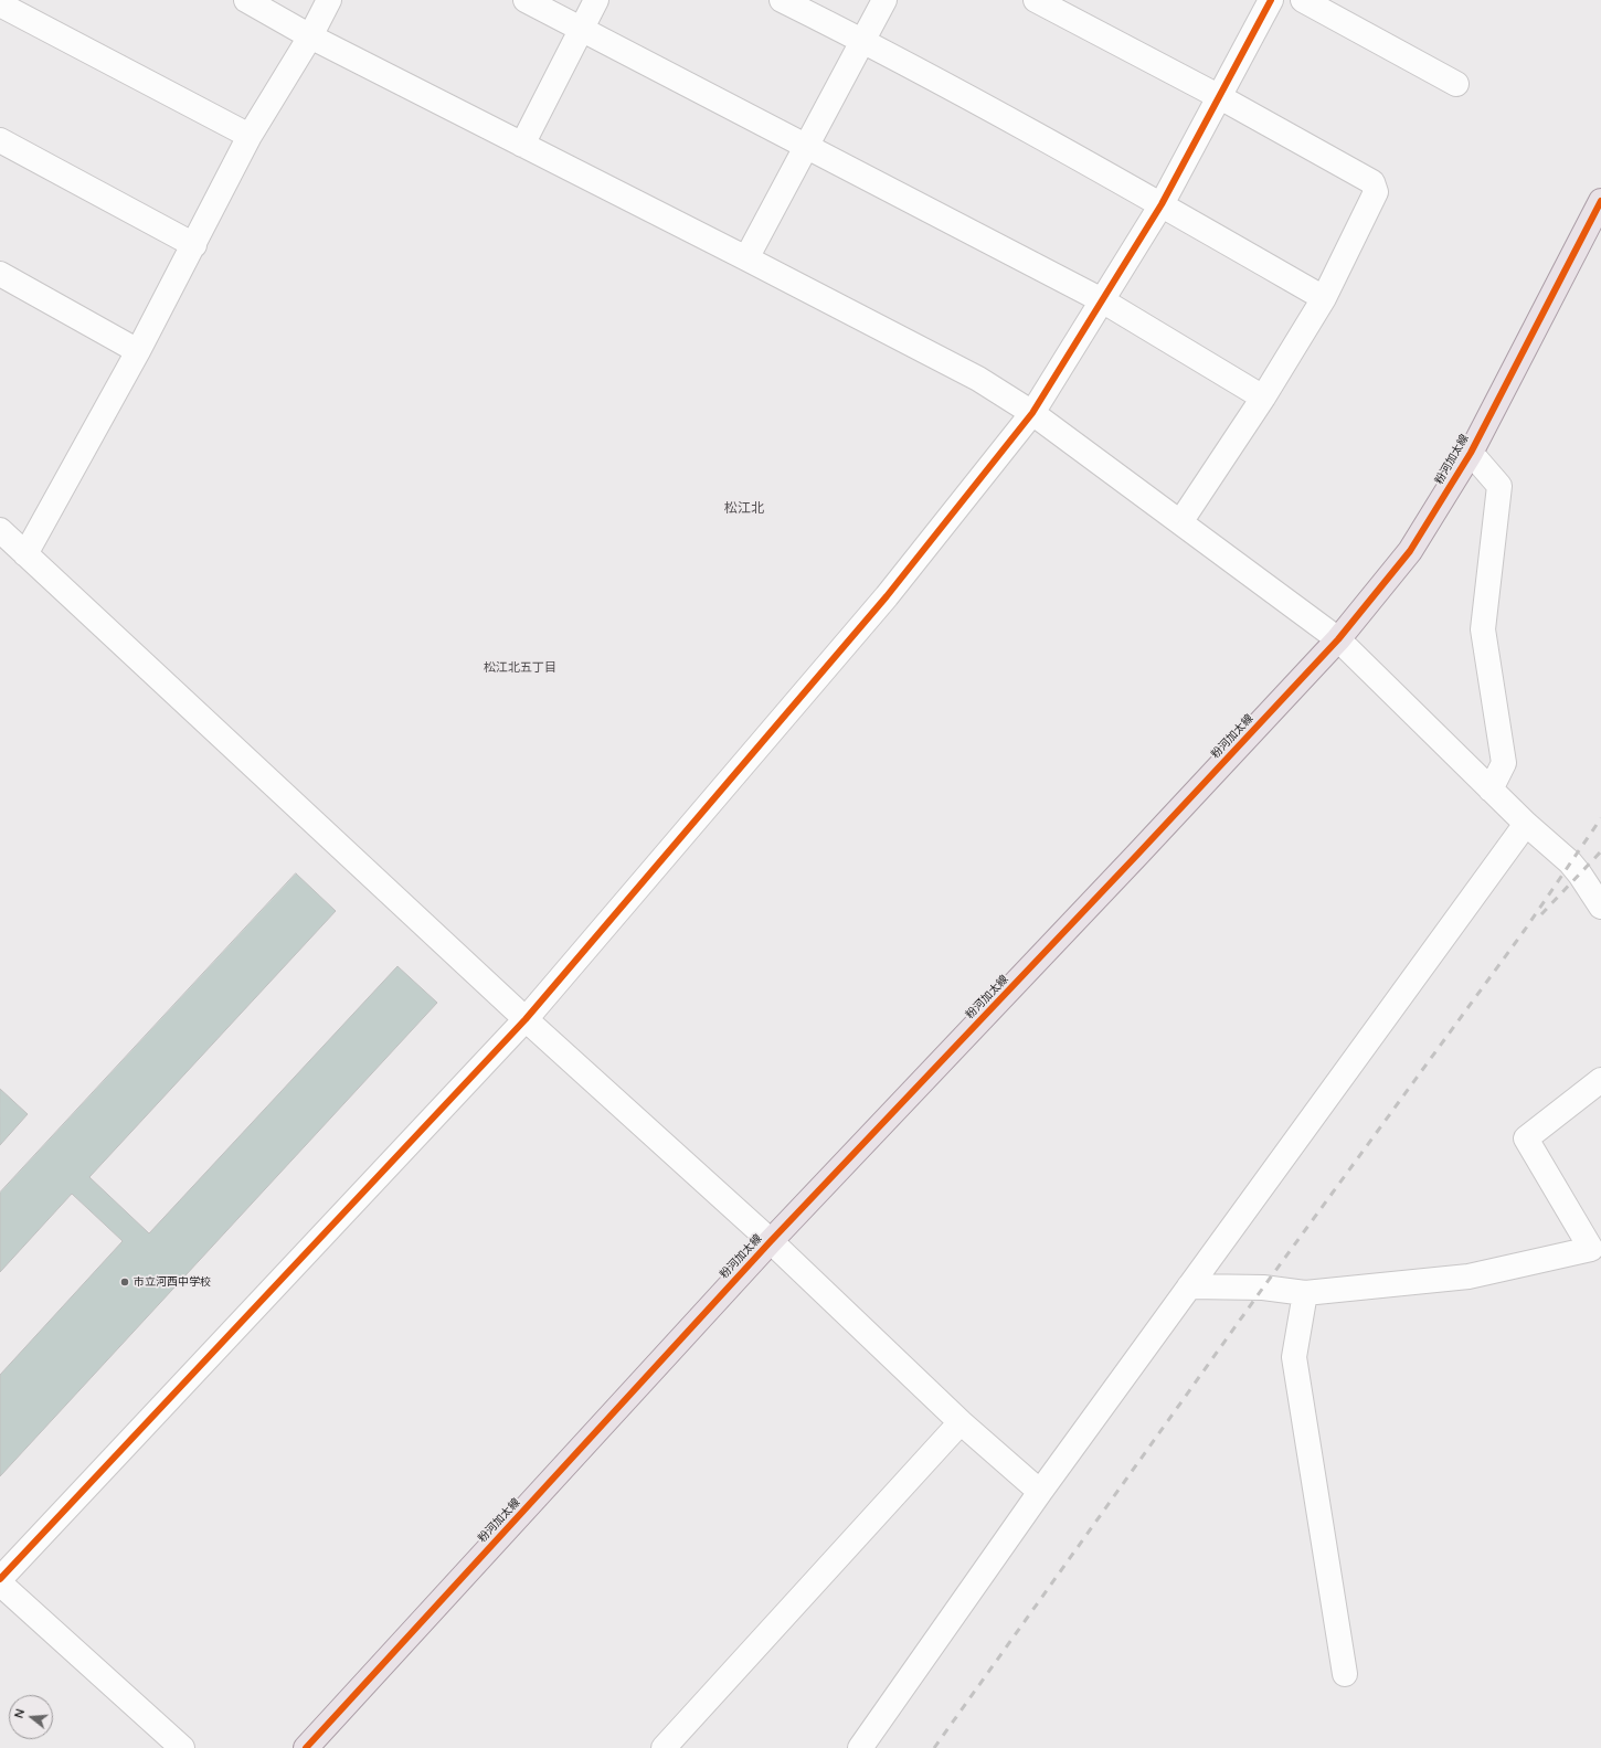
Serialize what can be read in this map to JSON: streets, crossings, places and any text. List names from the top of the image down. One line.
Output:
{"streets":{"main road":["粉河加太線"]},"districts":["松江北","松江北五丁目"],"places":["市立河西中学校"],"north":"left"}
